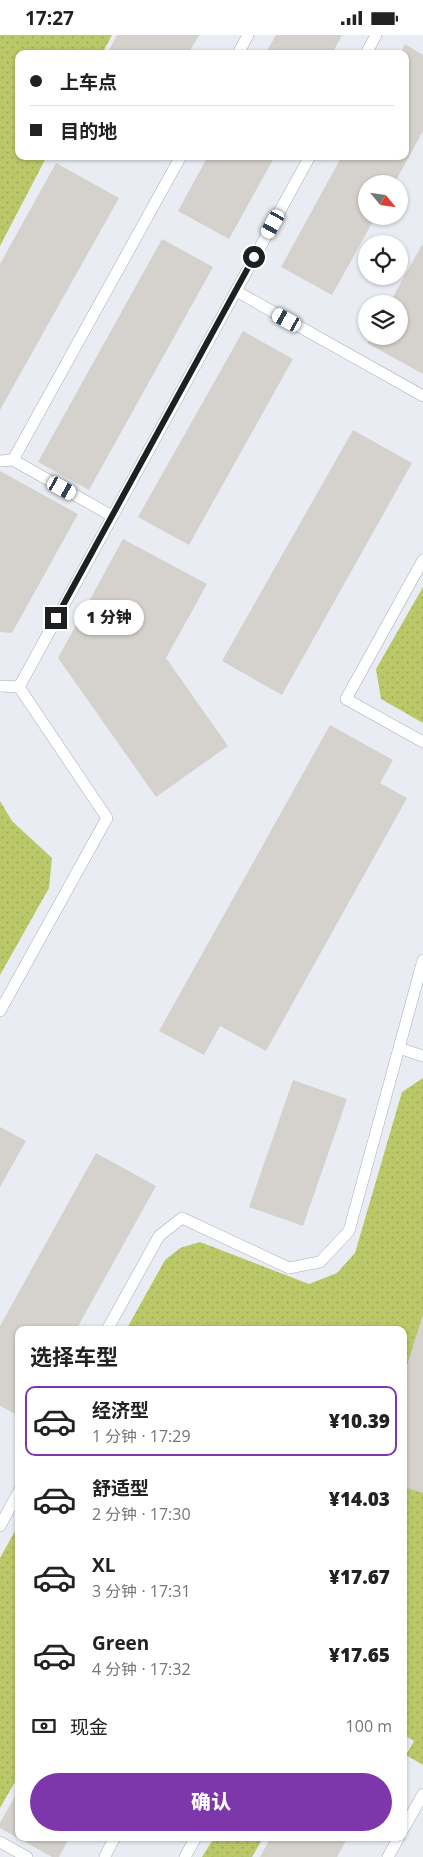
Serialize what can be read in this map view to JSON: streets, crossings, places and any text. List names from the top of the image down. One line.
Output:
{"north":"bottom right","page":{"status":"17:27","banner":["上车点","目的地"],"bubble":"1 分钟","heading":"选择车型","list":[{"name":"经济型","note":"1 分钟 · 17:29","value":"¥10.39"},{"name":"舒适型","note":"2 分钟 · 17:30","value":"¥14.03"},{"name":"XL","note":"3 分钟 · 17:31","value":"¥17.67"},{"name":"Green","note":"4 分钟 · 17:32","value":"¥17.65"}],"pay":["现金","100 m"],"buttons":"确认"}}
